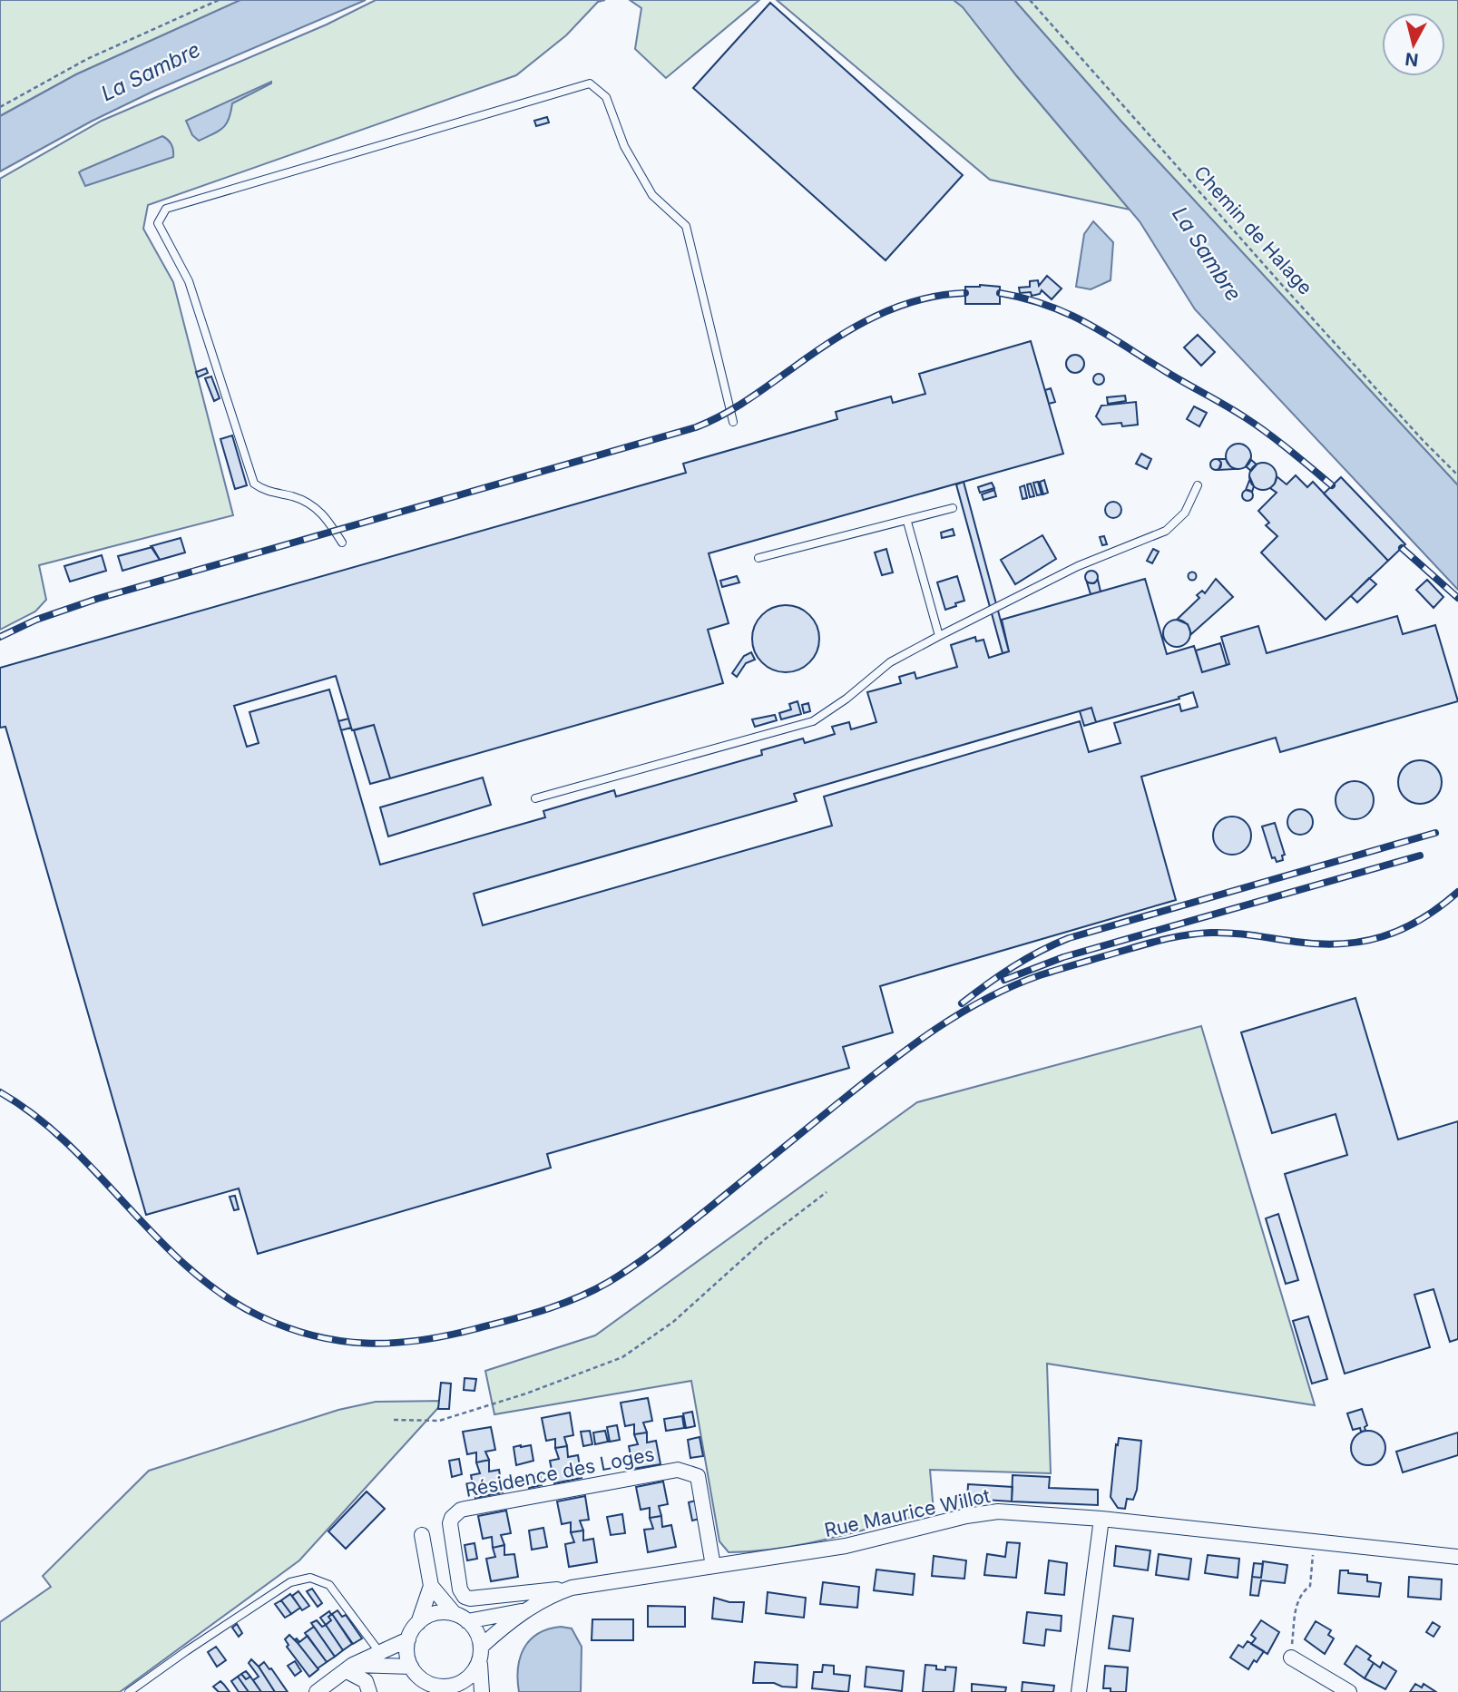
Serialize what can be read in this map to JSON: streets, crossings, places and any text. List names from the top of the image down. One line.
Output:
{"streets":{"street":["Résidence des Loges","Rue Maurice Willot"],"path":["Chemin de Halage"]},"crossings":[["Résidence des Loges","Rue Maurice Willot"]],"water":["La Sambre"],"north":"bottom"}
